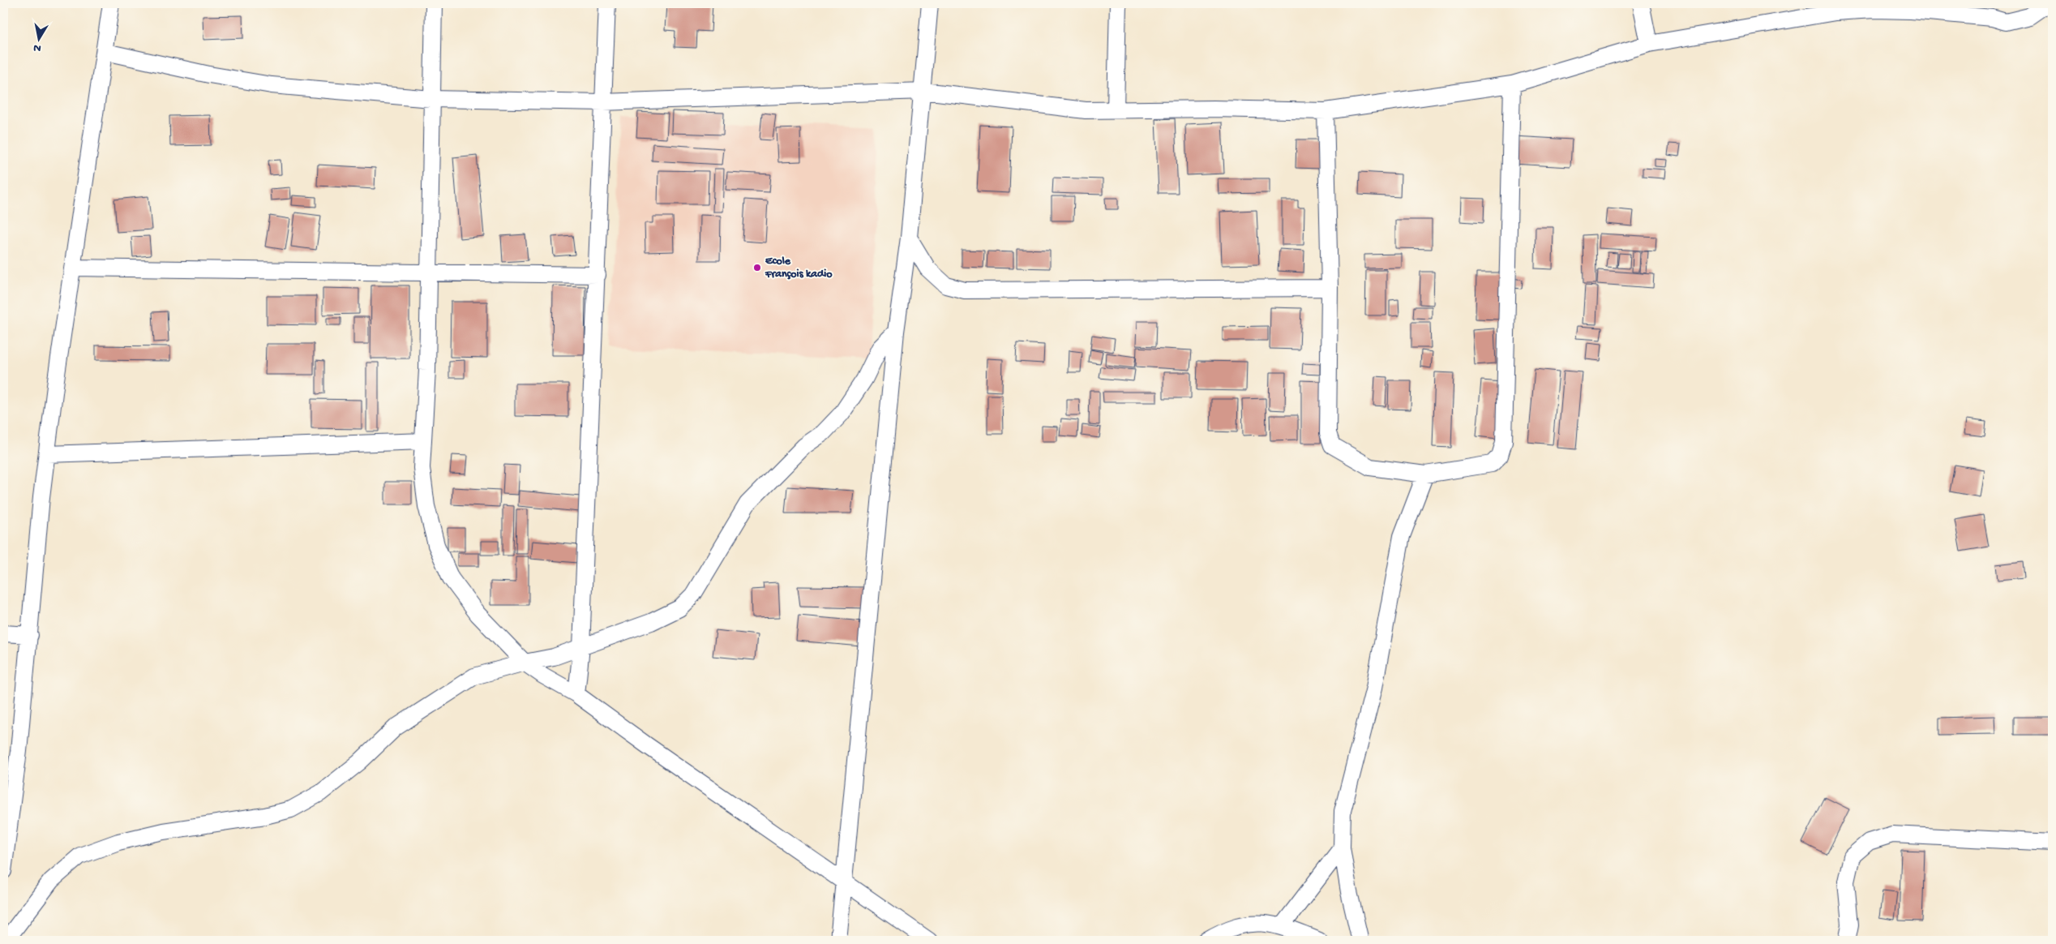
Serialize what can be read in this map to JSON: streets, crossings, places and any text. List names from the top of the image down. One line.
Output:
{"places":["Ecole François kadio"],"north":"bottom"}
